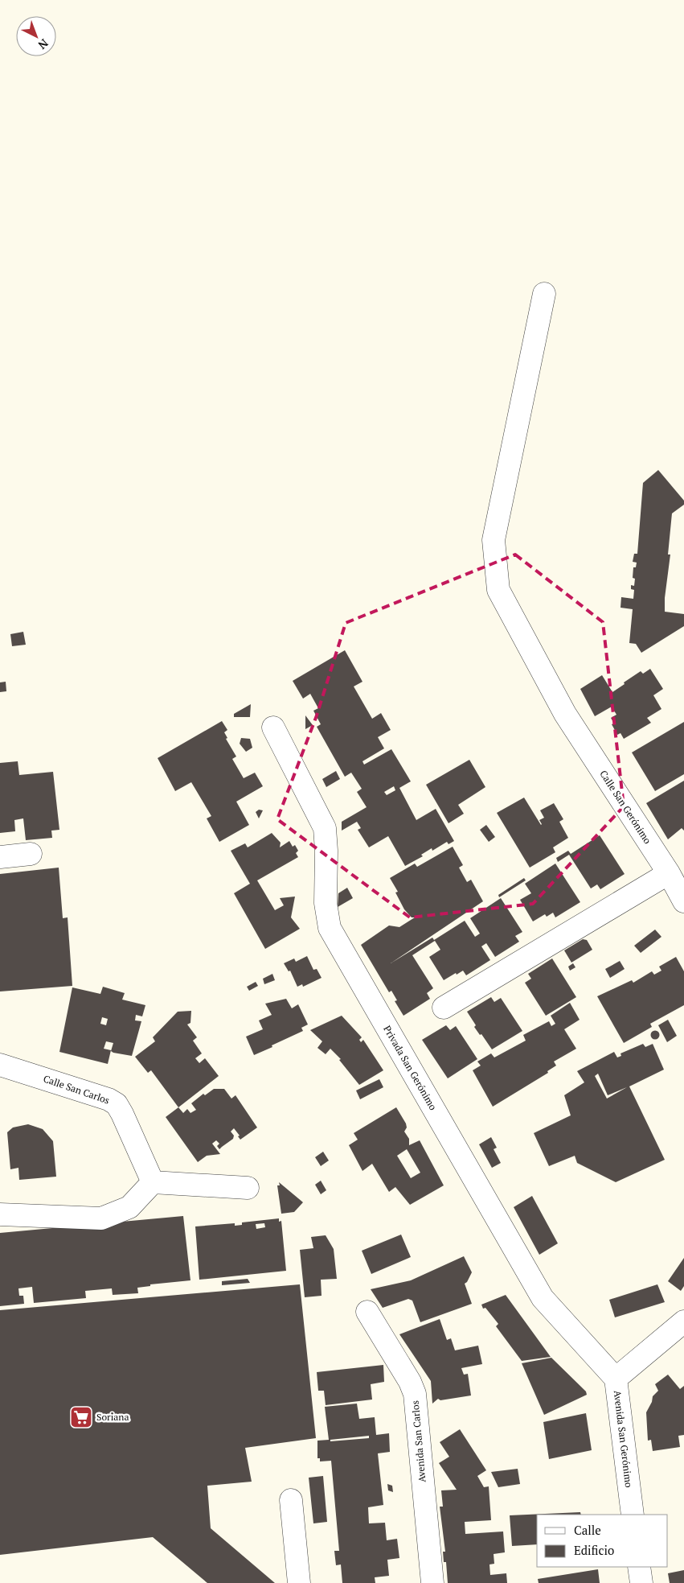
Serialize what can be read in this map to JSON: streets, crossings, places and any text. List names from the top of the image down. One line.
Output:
{"streets":{"street":["Calle San Gerónimo","Privada San Gerónimo","Calle San Carlos","Avenida San Gerónimo","Avenida San Carlos"]},"crossings":[["Privada San Gerónimo","Avenida San Gerónimo"]],"places":{"supermarket":["Soriana"]},"legend":["Calle","Edificio"],"north":"bottom right"}
